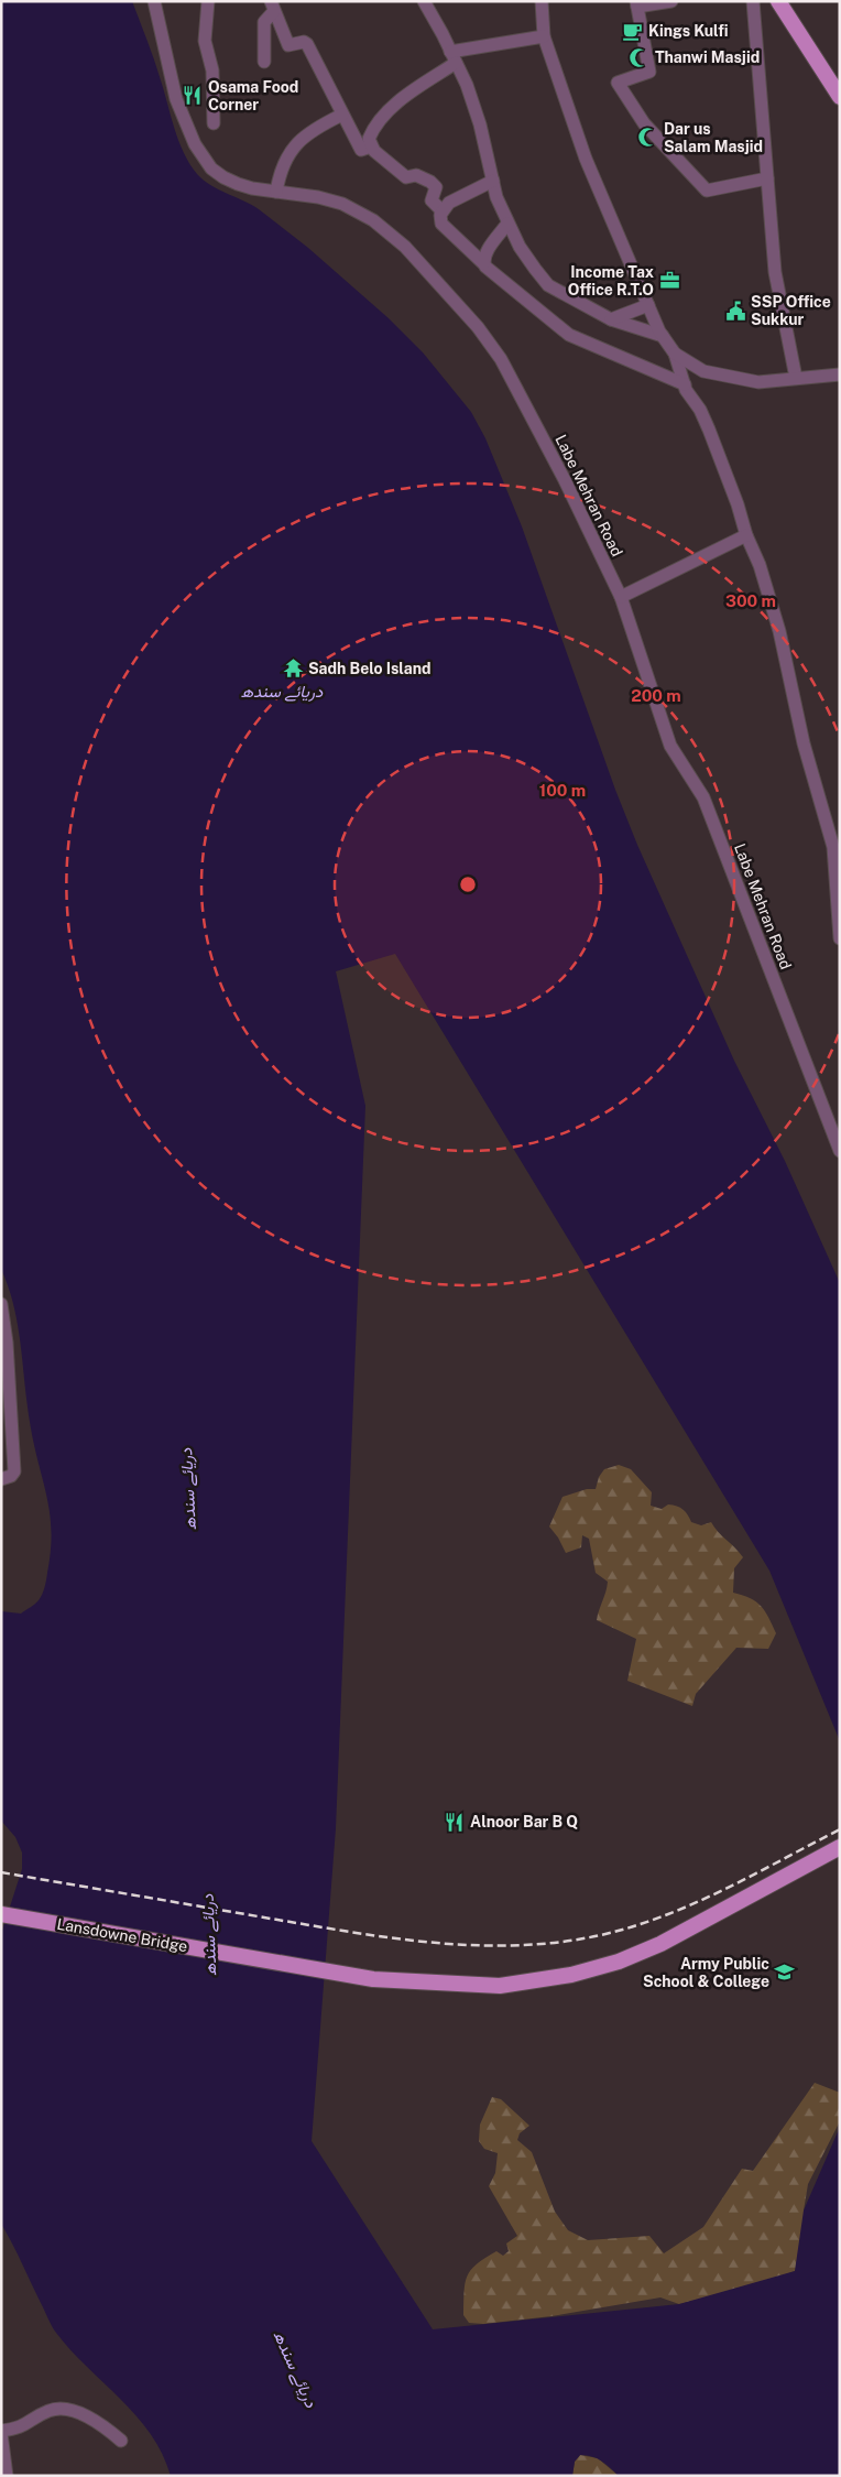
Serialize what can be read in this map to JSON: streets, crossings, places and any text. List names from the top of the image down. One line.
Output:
{"streets":{"main road":["Lansdowne Bridge"],"street":["Labe Mehran Road"]},"water":["دریائے سندھ"],"places":{"cafe":["Kings Kulfi"],"mosque":["Thanwi Masjid","Dar us Salam Masjid"],"restaurant":["Osama Food Corner","Alnoor Bar B Q"],"office":["Income Tax Office R.T.O"],"public building":["SSP Office Sukkur"],"temple":["Sadh Belo Island"],"school or university":["Army Public School & College"]},"rings":["300 m","200 m","100 m"]}
